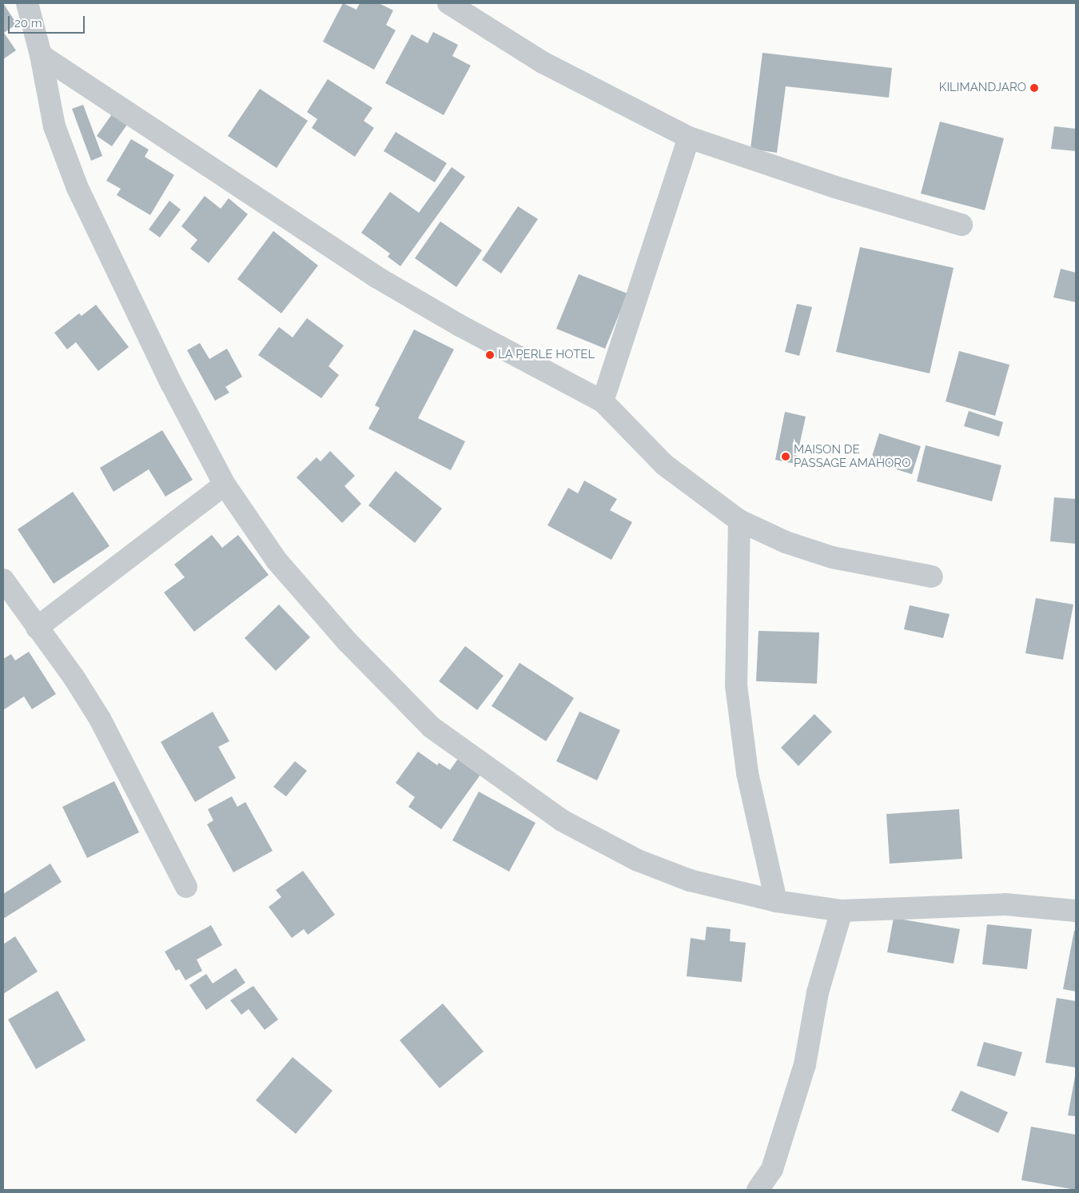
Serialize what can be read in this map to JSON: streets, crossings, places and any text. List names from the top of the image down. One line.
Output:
{"places":["KILIMANDJARO","LA PERLE HOTEL","MAISON DE PASSAGE AMAHORO"],"scale_bar":"20 m"}
